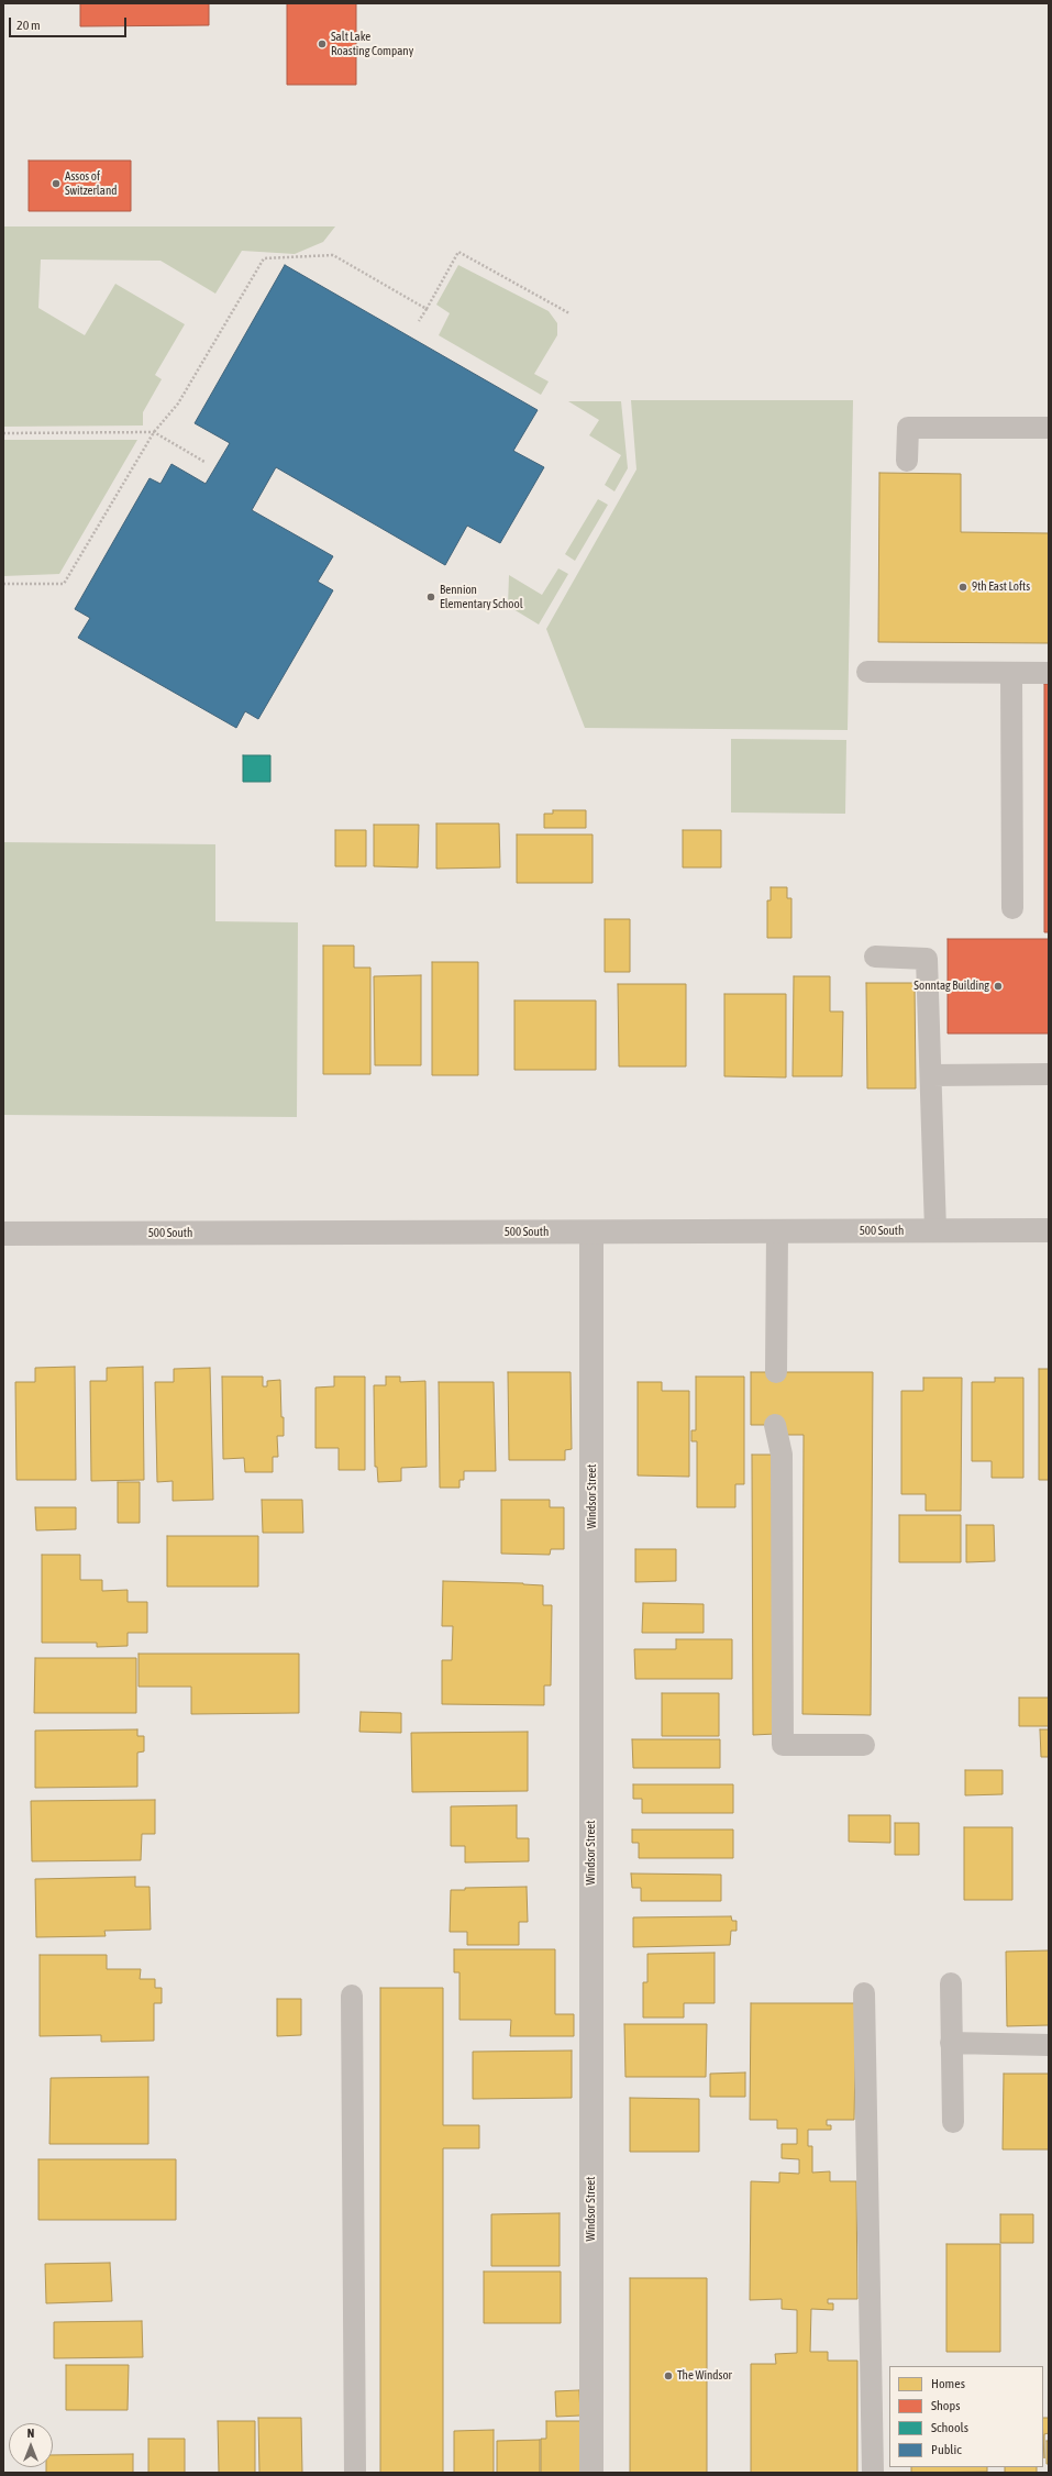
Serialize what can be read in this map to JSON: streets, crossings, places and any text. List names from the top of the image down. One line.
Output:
{"streets":{"street":["500 South","Windsor Street"]},"crossings":[["500 South","Windsor Street"]],"places":["Salt Lake Roasting Company","Assos of Switzerland","9th East Lofts","Bennion Elementary School","Sonntag Building","The Windsor"],"legend":["Homes","Shops","Schools","Public"],"scale_bar":"20 m","north":"top"}
